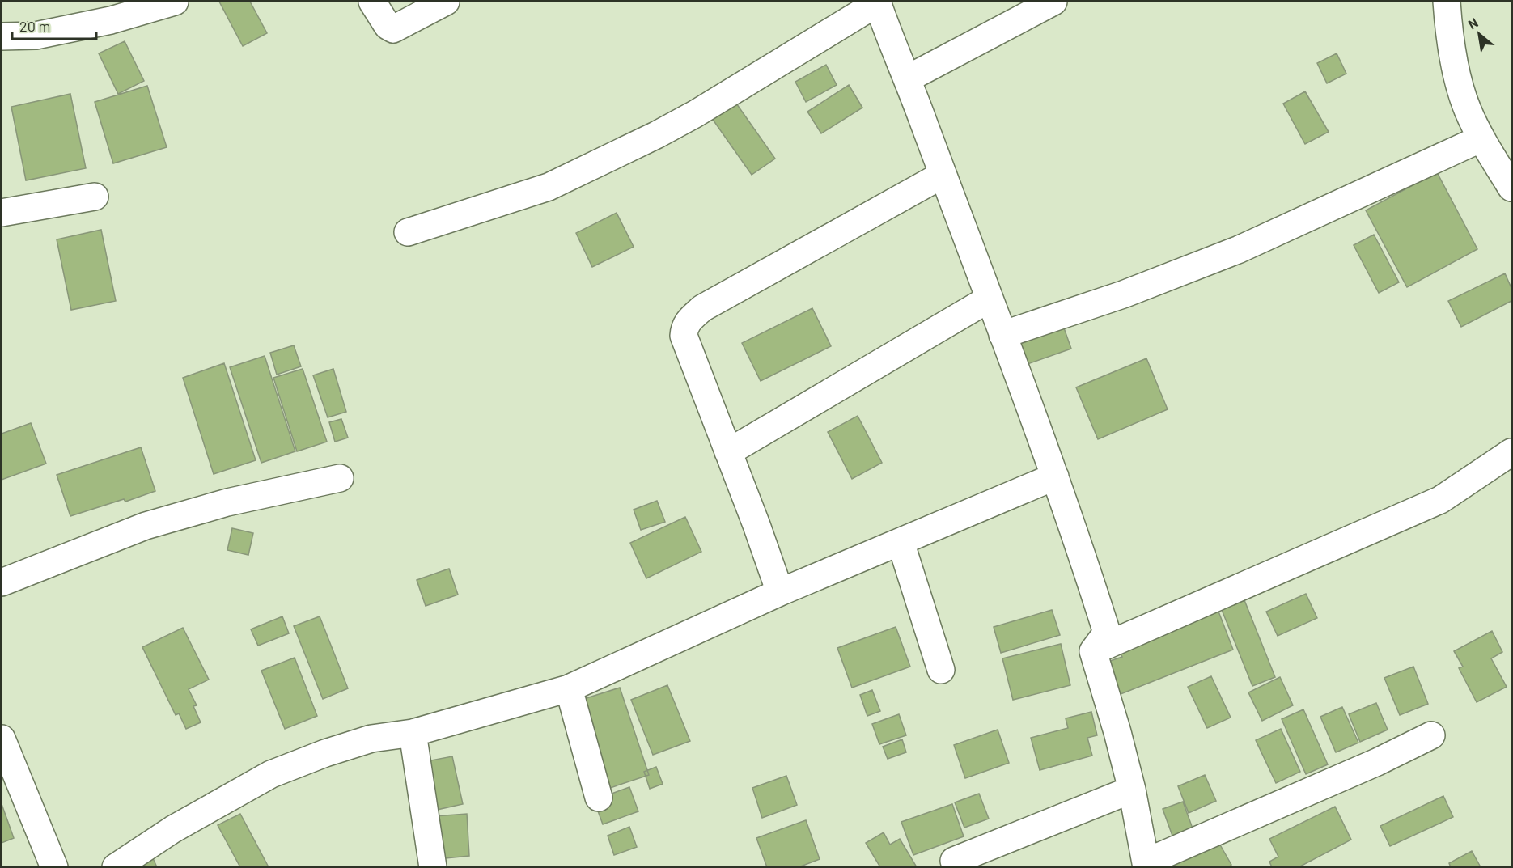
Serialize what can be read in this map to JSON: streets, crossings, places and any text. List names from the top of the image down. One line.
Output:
{"scale_bar":"20 m","north":"top left"}
